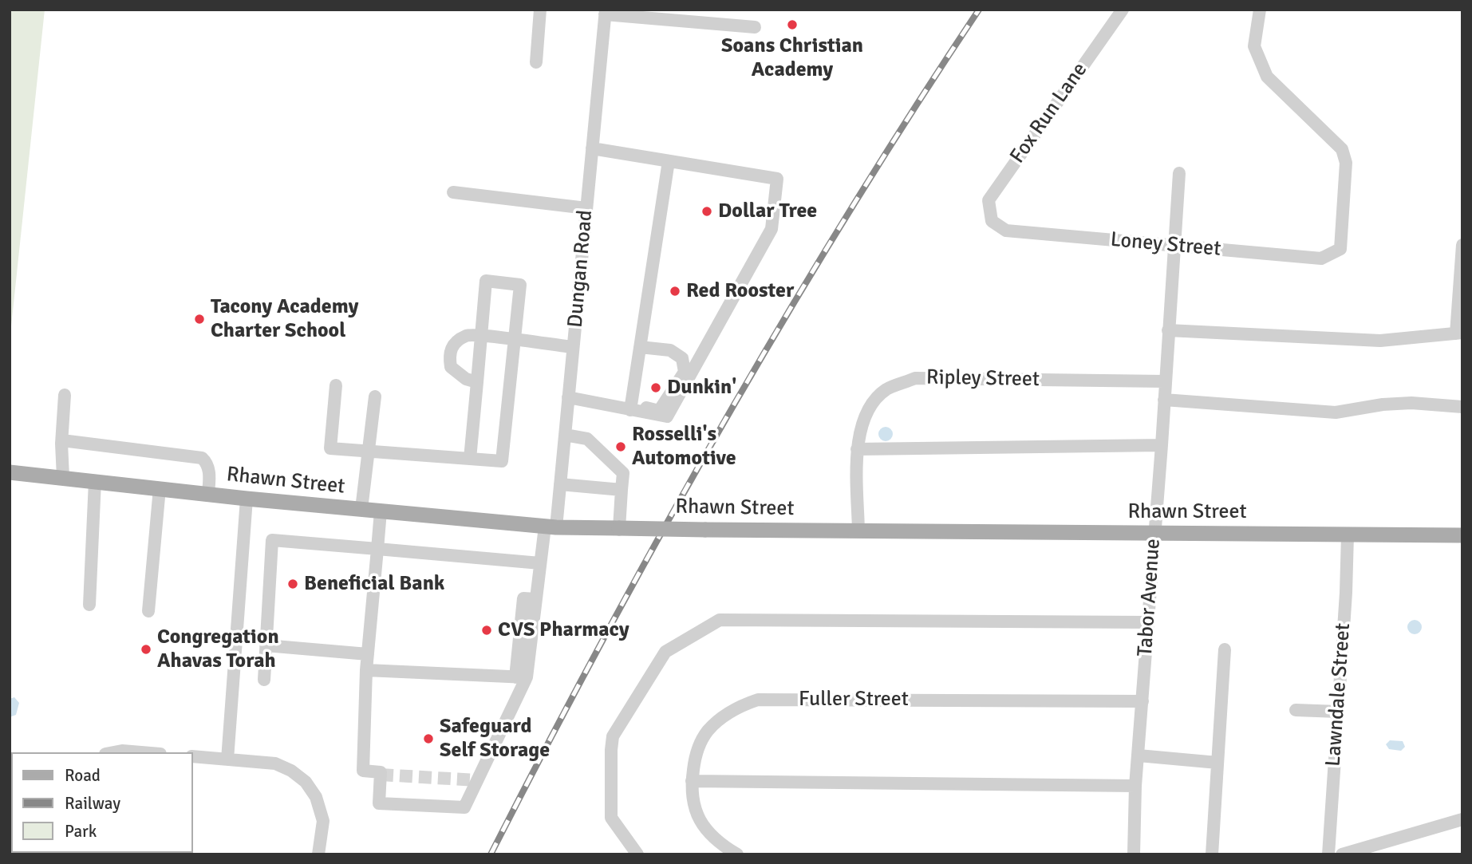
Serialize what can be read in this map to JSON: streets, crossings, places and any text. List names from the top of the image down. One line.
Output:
{"streets":{"main road":["Rhawn Street"],"street":["Fox Run Lane","Loney Street","Dungan Road","Ripley Street","Tabor Avenue","Lawndale Street","Fuller Street"]},"crossings":[["Fox Run Lane","Loney Street"],["Loney Street","Tabor Avenue"],["Dungan Road","Rhawn Street"],["Ripley Street","Rhawn Street"],["Ripley Street","Tabor Avenue"],["Rhawn Street","Tabor Avenue"],["Rhawn Street","Lawndale Street"],["Tabor Avenue","Fuller Street"]],"places":["Soans Christian Academy","Dollar Tree","Red Rooster","Tacony Academy Charter School","Dunkin'","Rosselli's Automotive","Beneficial Bank","CVS Pharmacy","Congregation Ahavas Torah","Safeguard Self Storage"],"legend":["Road","Railway","Park"]}
